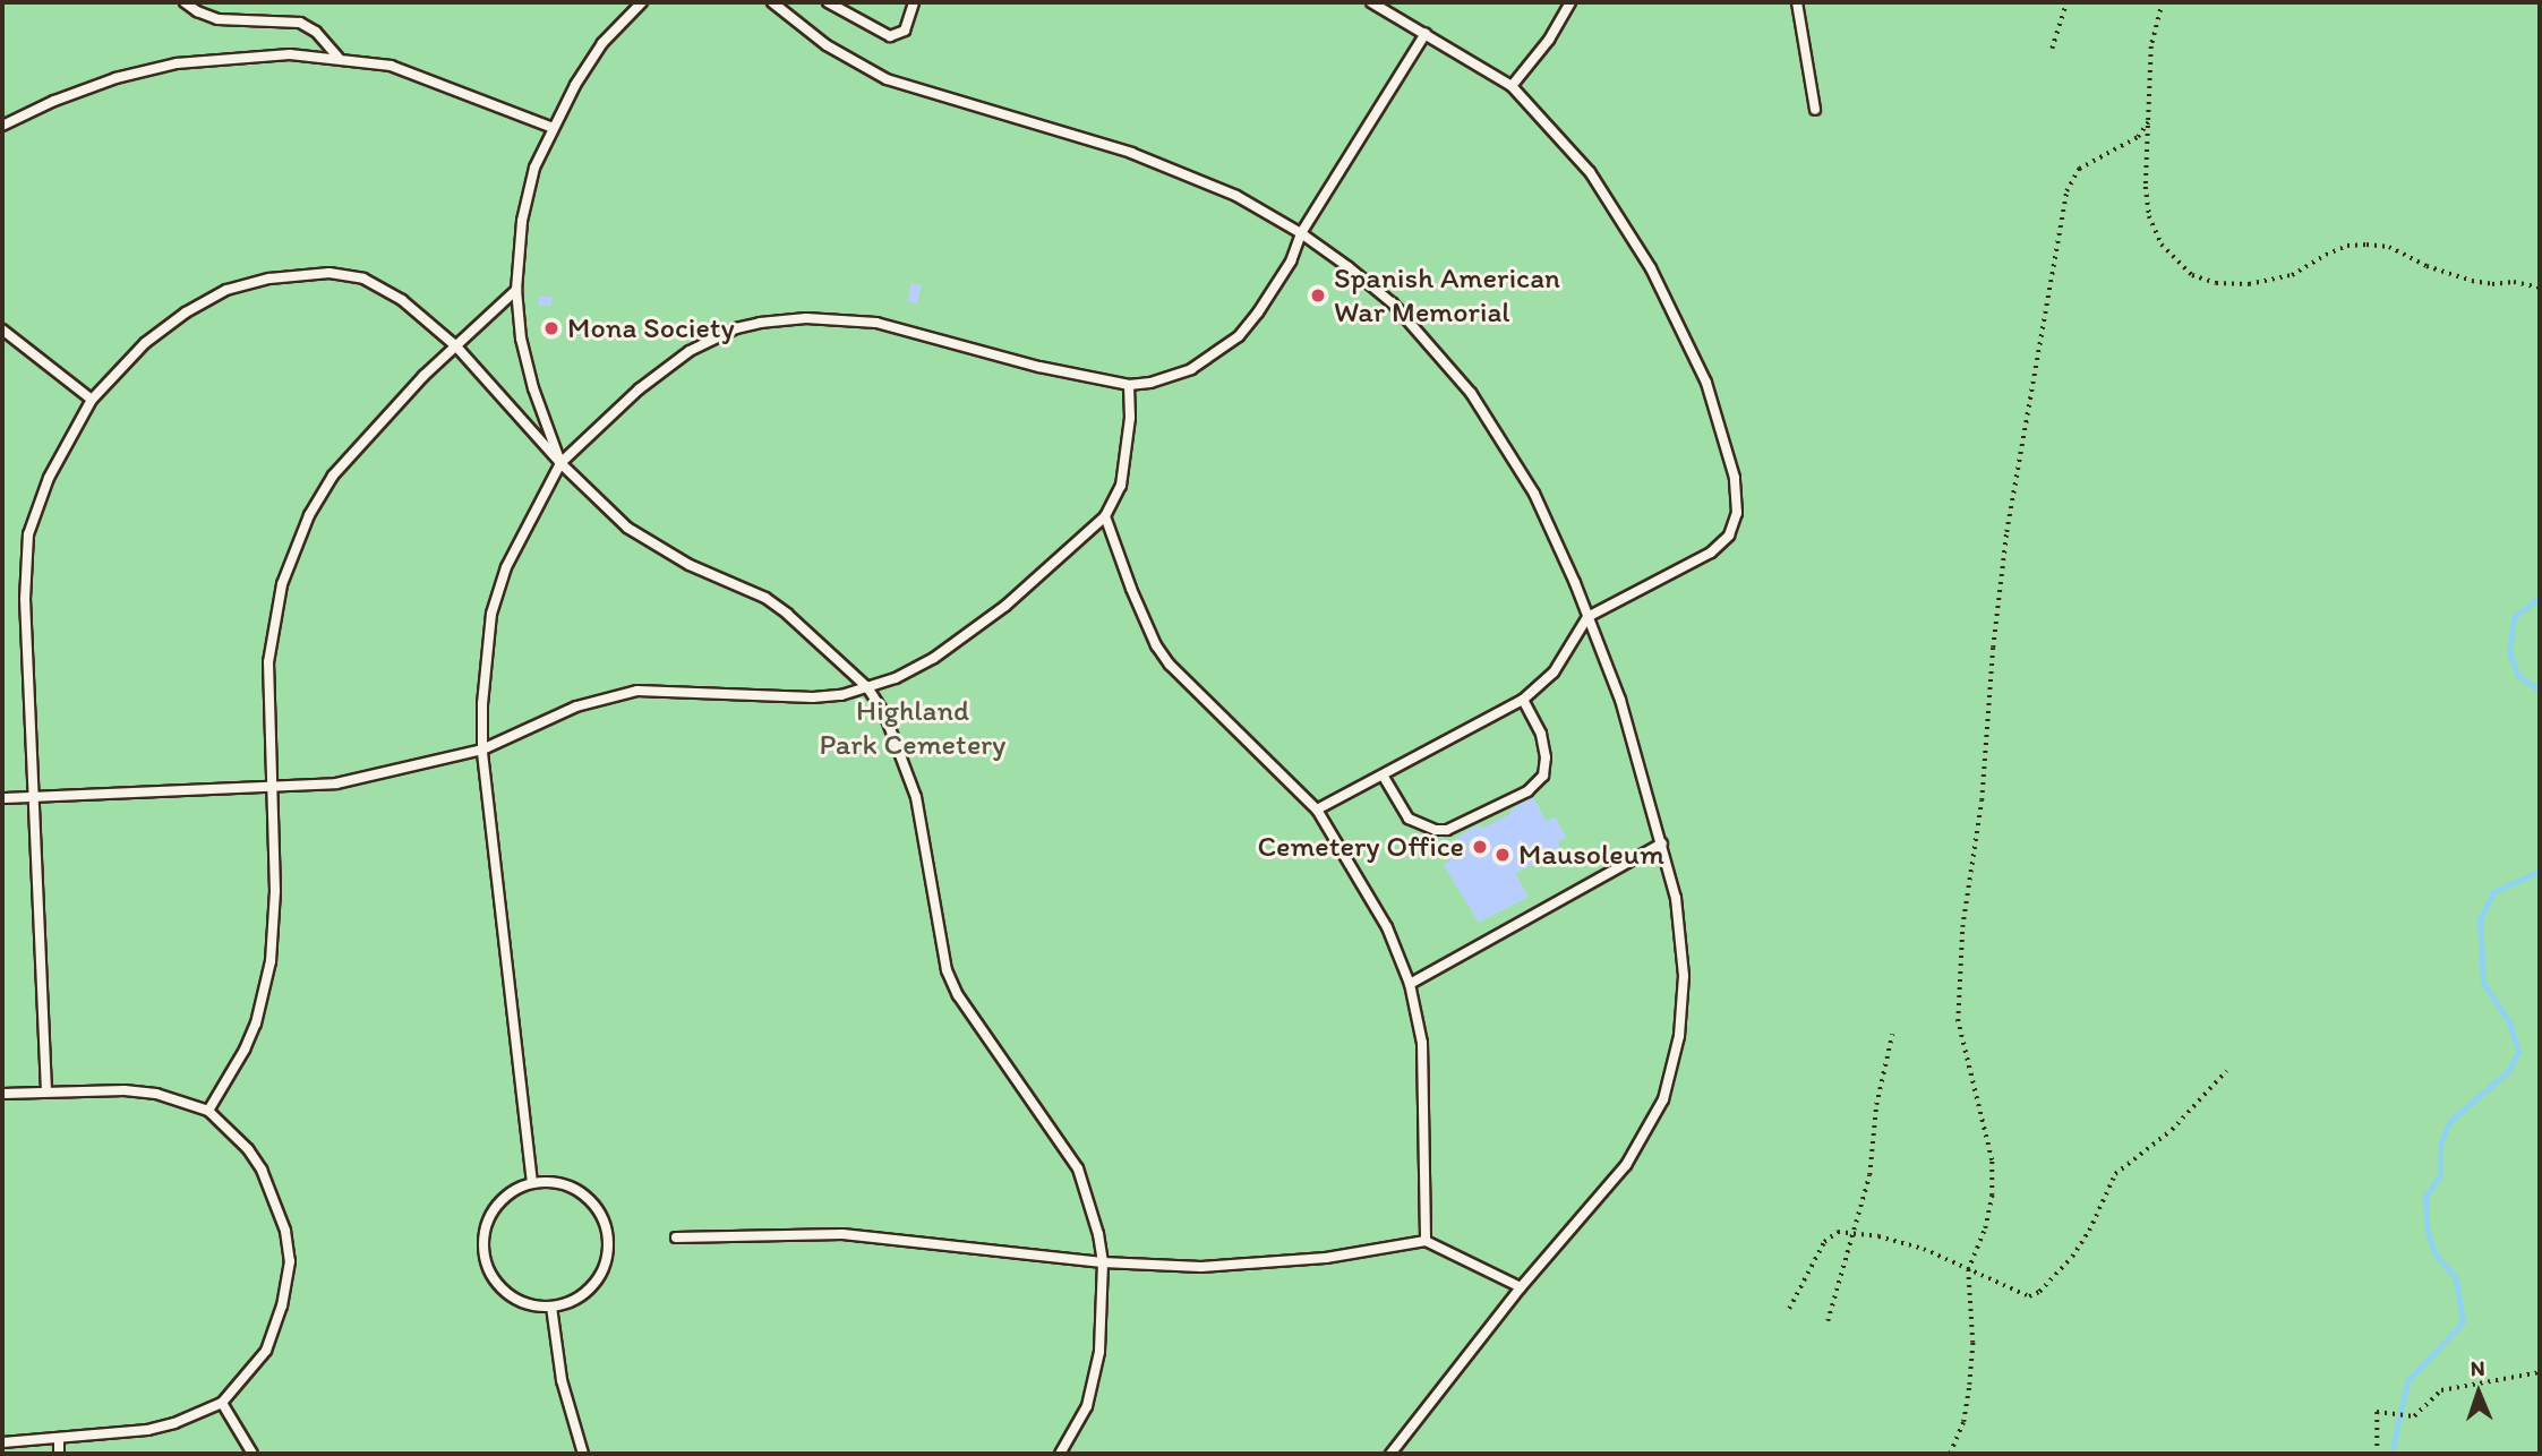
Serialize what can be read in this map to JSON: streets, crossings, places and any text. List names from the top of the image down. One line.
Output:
{"parks":["Highland Park Cemetery"],"places":["Spanish American War Memorial","Mona Society","Cemetery Office","Mausoleum"],"north":"top"}
